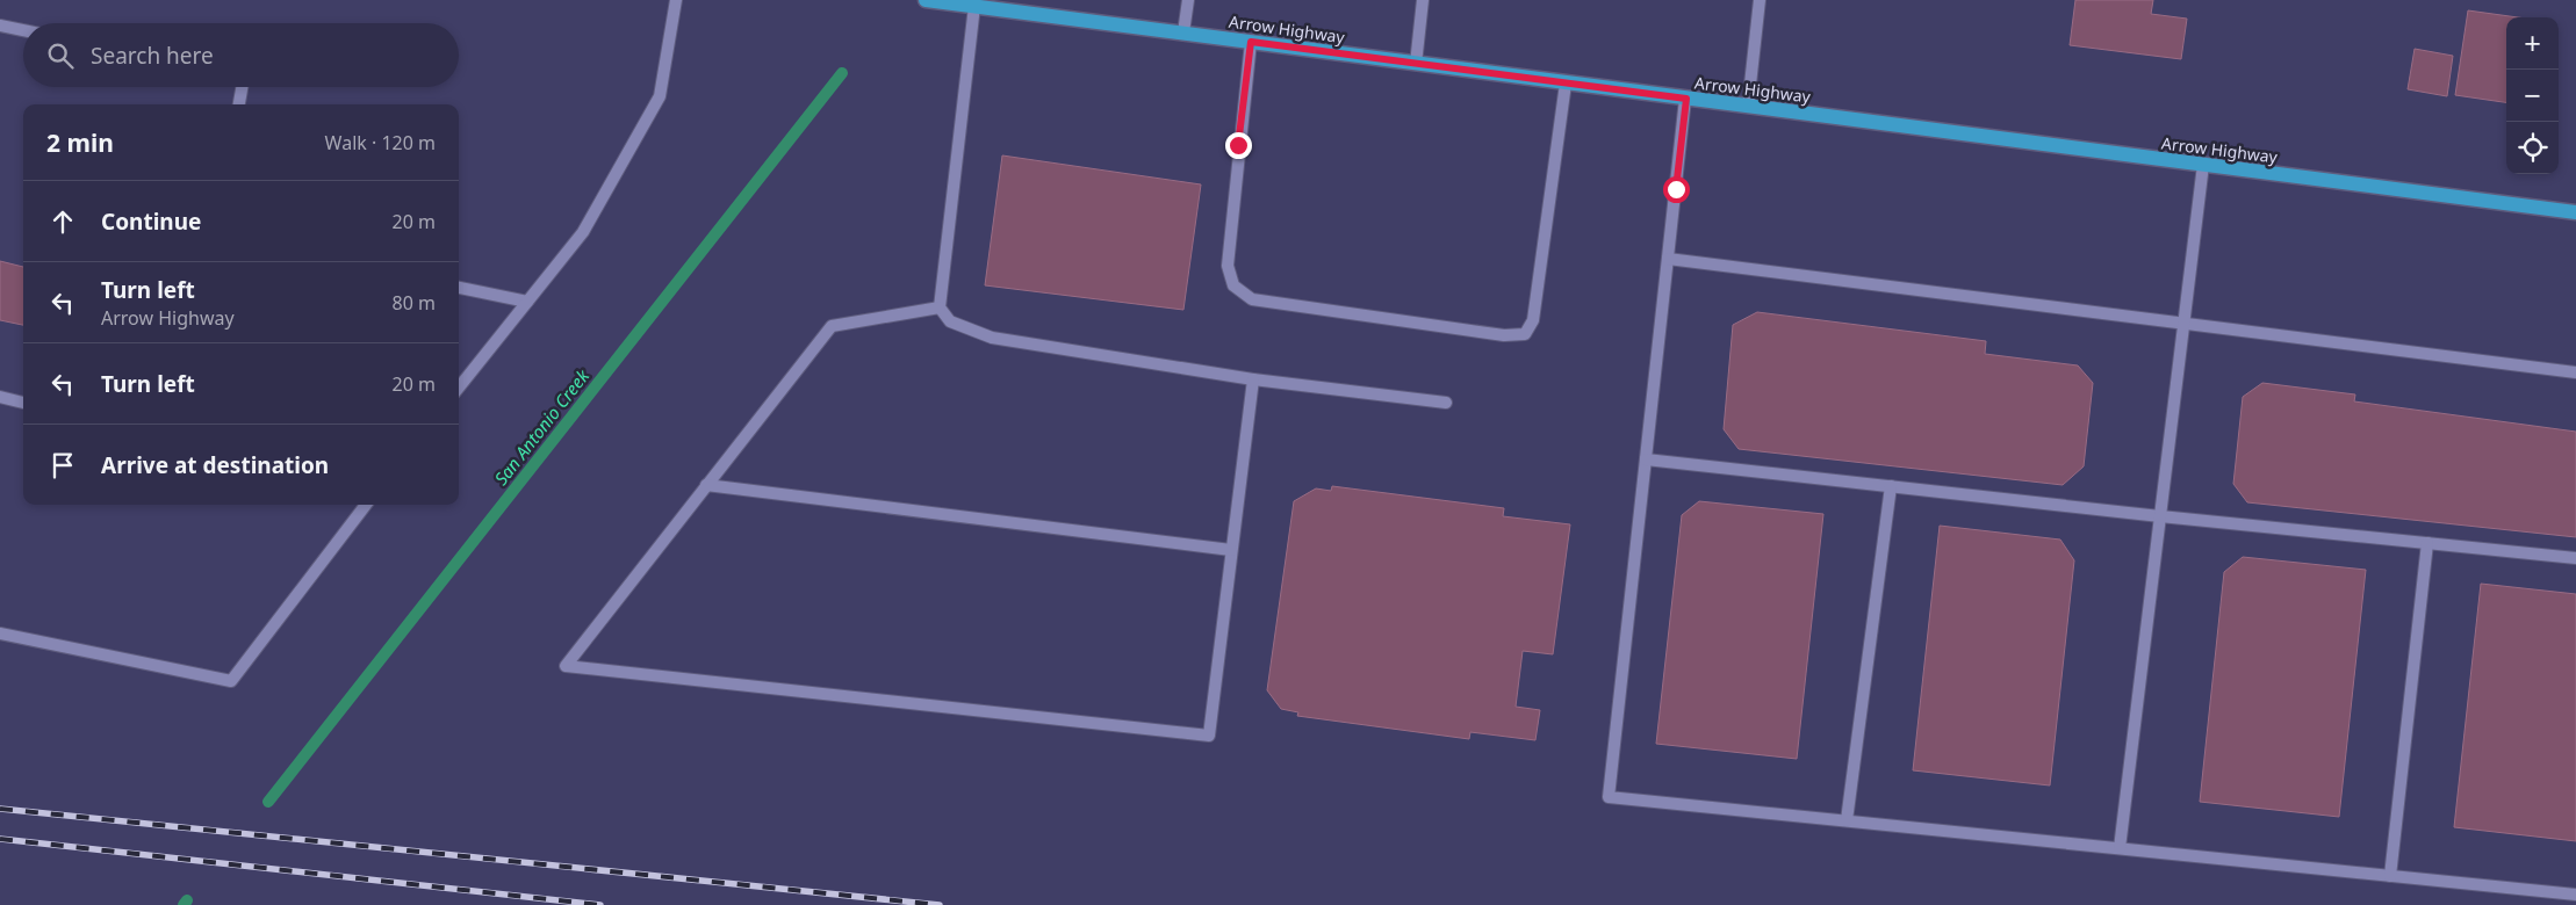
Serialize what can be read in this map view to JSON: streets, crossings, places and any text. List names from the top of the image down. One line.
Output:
{"streets":{"main road":["Arrow Highway"]},"water":["San Antonio Creek"],"page":{"map_buttons":["+","−"],"search":"Search here","heading":["2 min","Walk · 120 m"],"list":[["Continue","20 m"],["Turn left","Arrow Highway","80 m"],["Turn left","20 m"],"Arrive at destination"]}}
